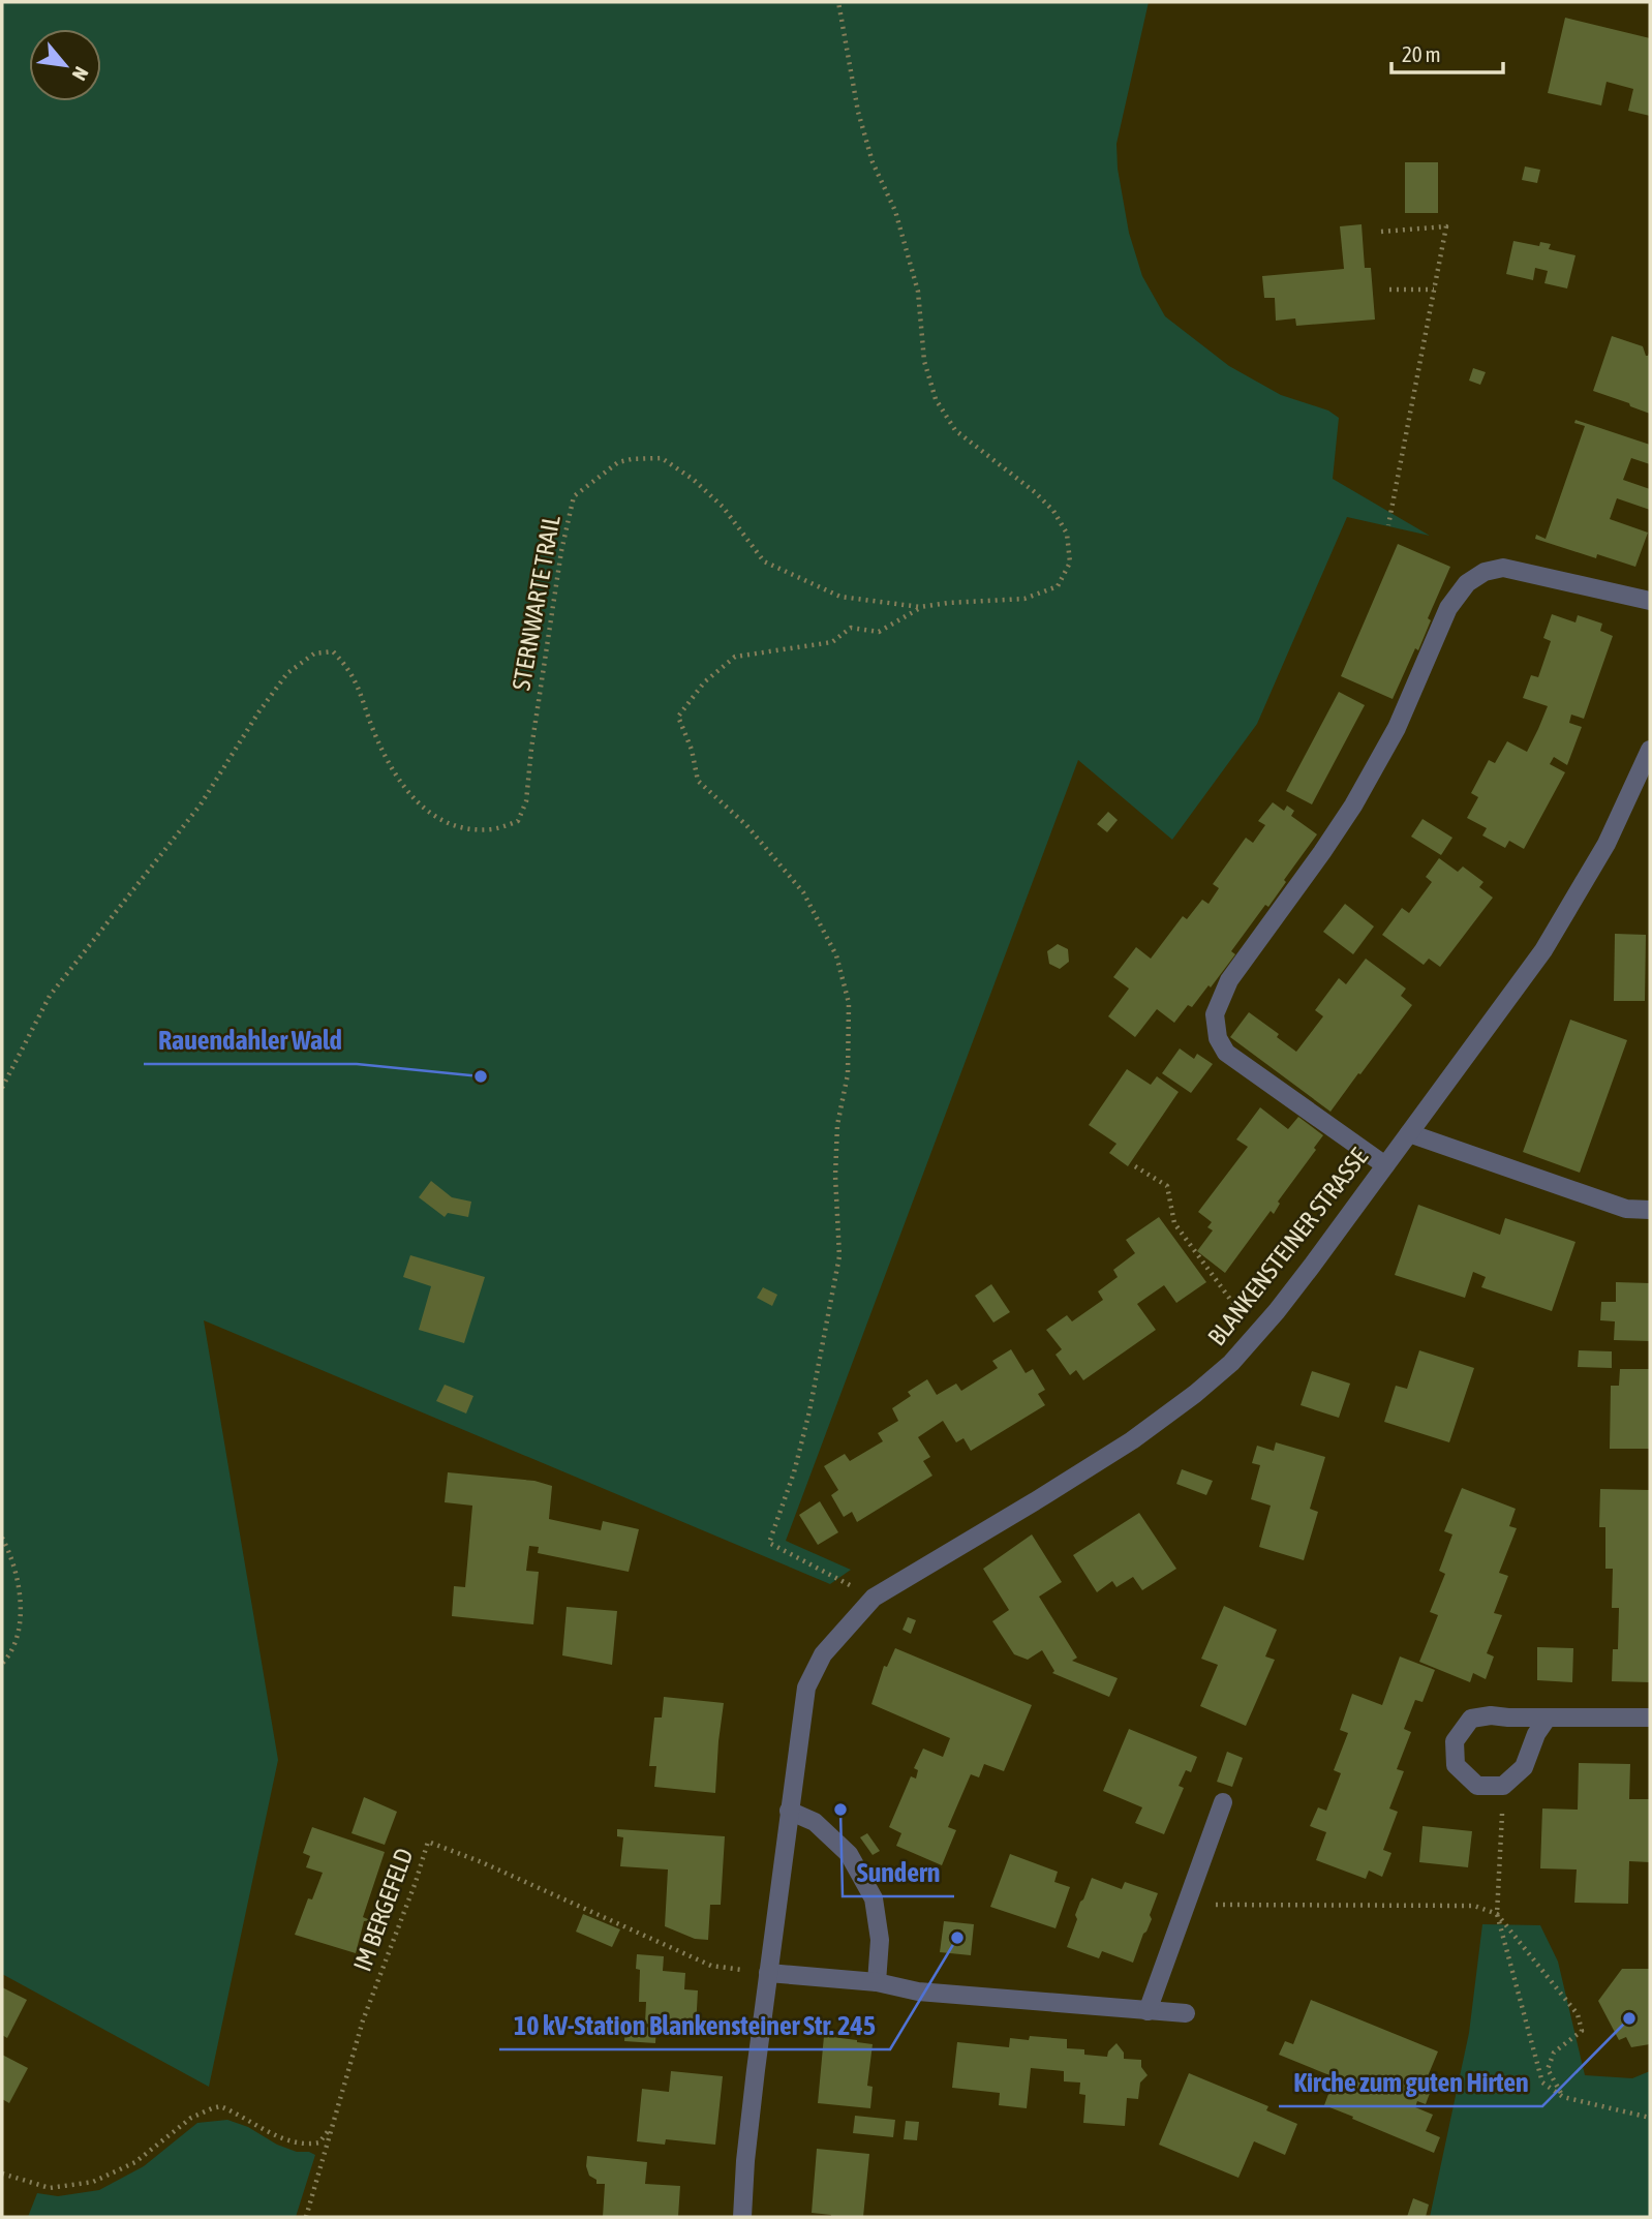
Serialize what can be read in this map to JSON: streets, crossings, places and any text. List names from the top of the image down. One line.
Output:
{"streets":{"street":["BLANKENSTEINER STRASSE"],"path":["STERNWARTE TRAIL","IM BERGEFELD"]},"crossings":[["BLANKENSTEINER STRASSE","IM BERGEFELD"]],"places":["Rauendahler Wald","Sundern","10 kV-Station Blankensteiner Str. 245","Kirche zum guten Hirten"],"scale_bar":"20 m","north":"bottom right"}
